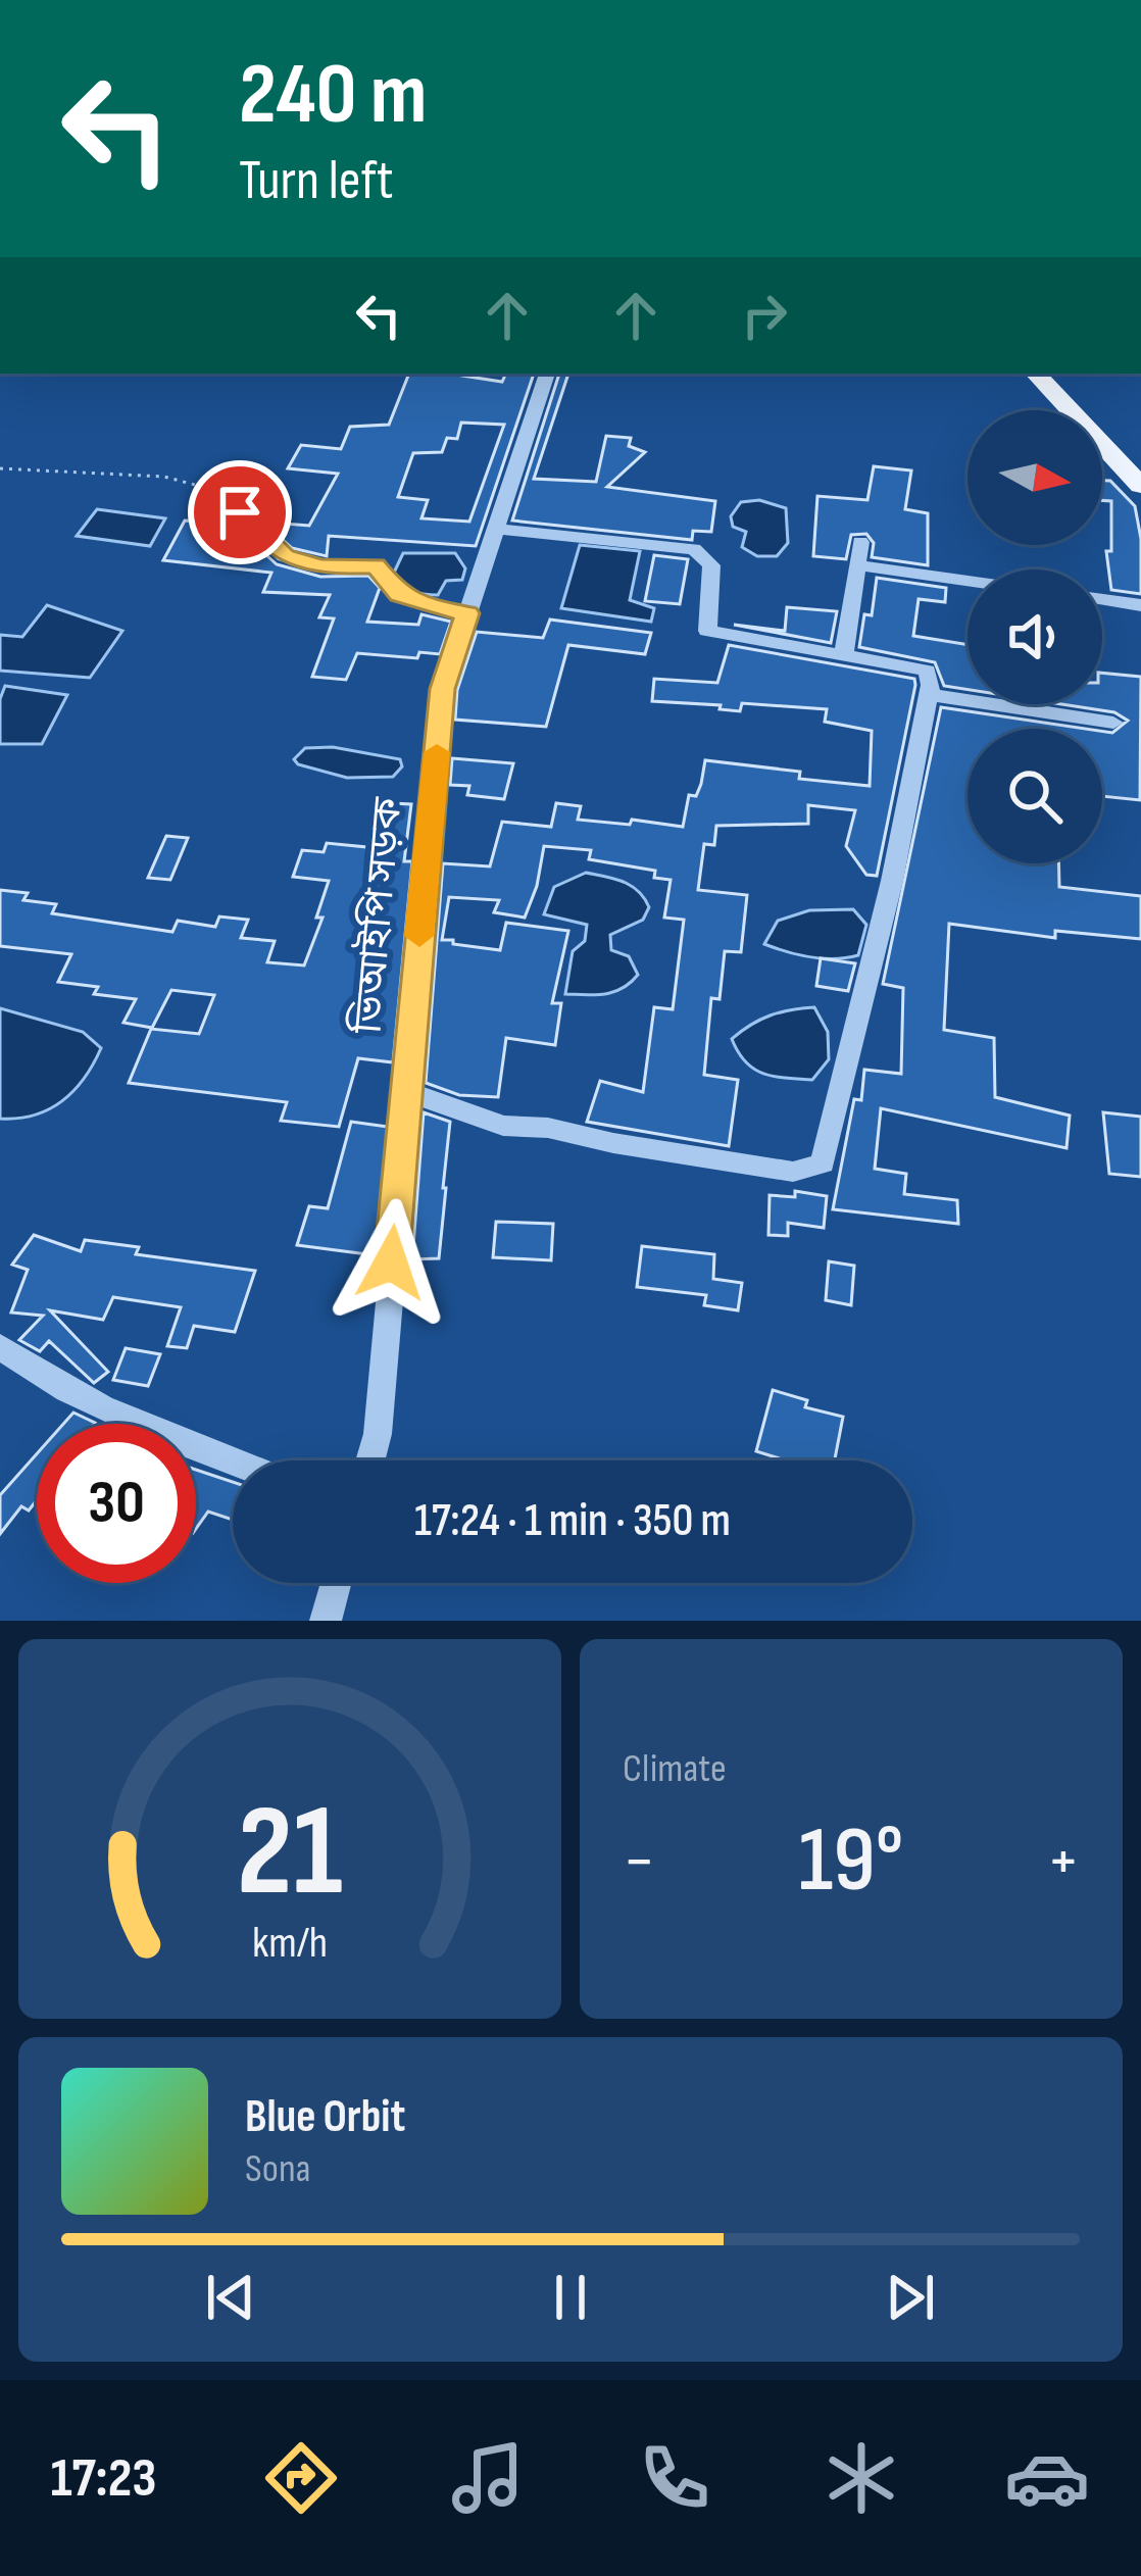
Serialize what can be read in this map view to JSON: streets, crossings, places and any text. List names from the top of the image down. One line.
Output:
{"streets":{"street":["ভিআইপি সড়ক"]},"north":"right","page":{"turn":["240 m","Turn left"],"limit":"30","trip":"17:24 · 1 min · 350 m","tile":"Climate","heat":["−","19°","+"],"song":["Blue Orbit","Sona"],"tabs":"17:23","gauge":["21","km/h"]}}
